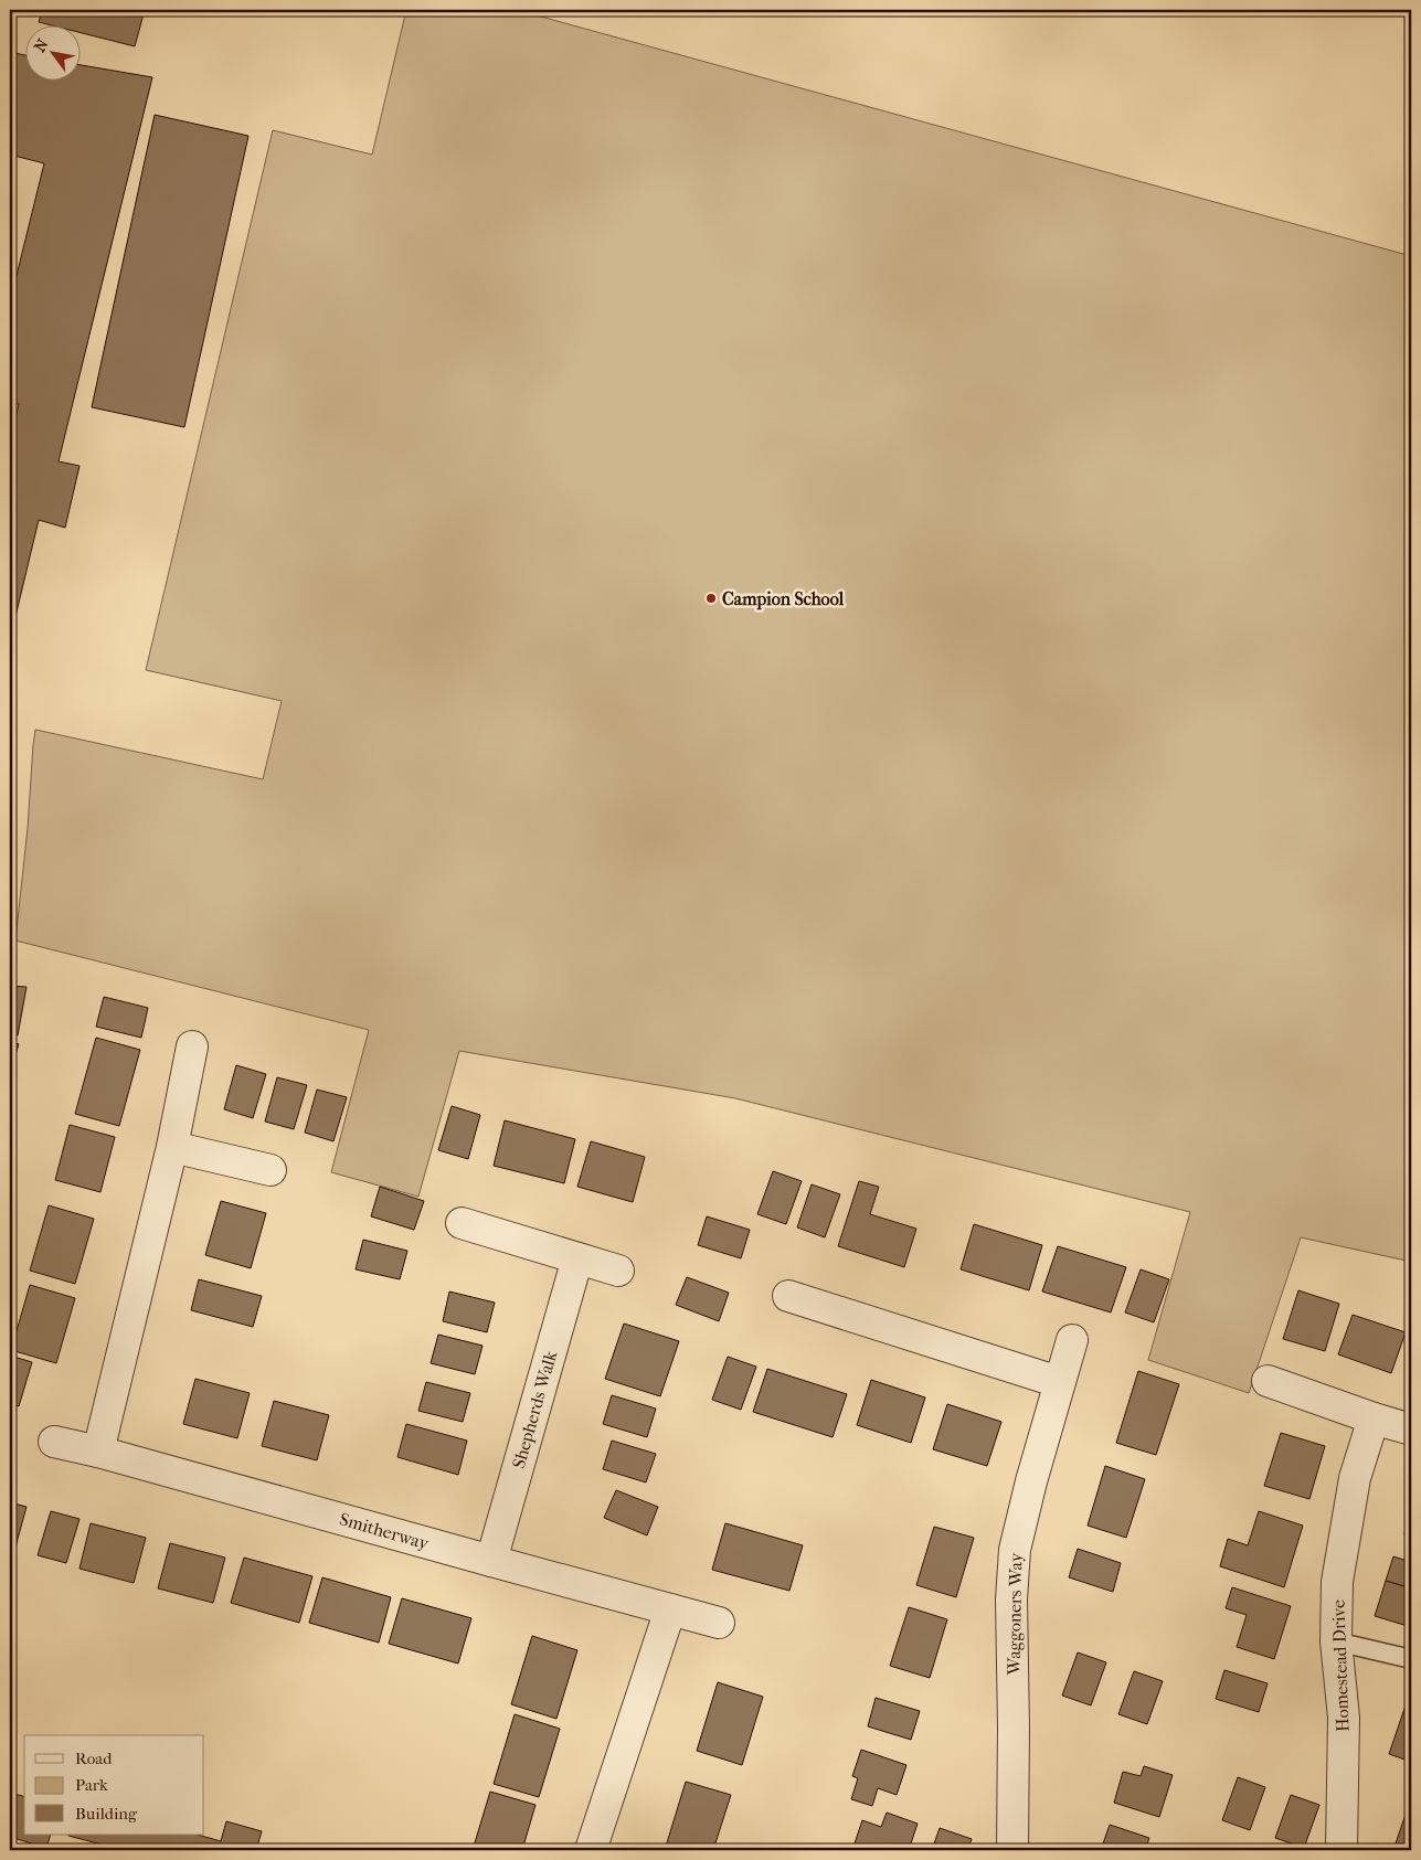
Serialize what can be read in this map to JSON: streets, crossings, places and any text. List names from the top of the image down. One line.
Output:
{"streets":{"street":["Shepherds Walk","Smitherway","Waggoners Way","Homestead Drive"]},"crossings":[["Shepherds Walk","Smitherway"]],"places":["Campion School"],"legend":["Road","Park","Building"],"north":"top left"}
